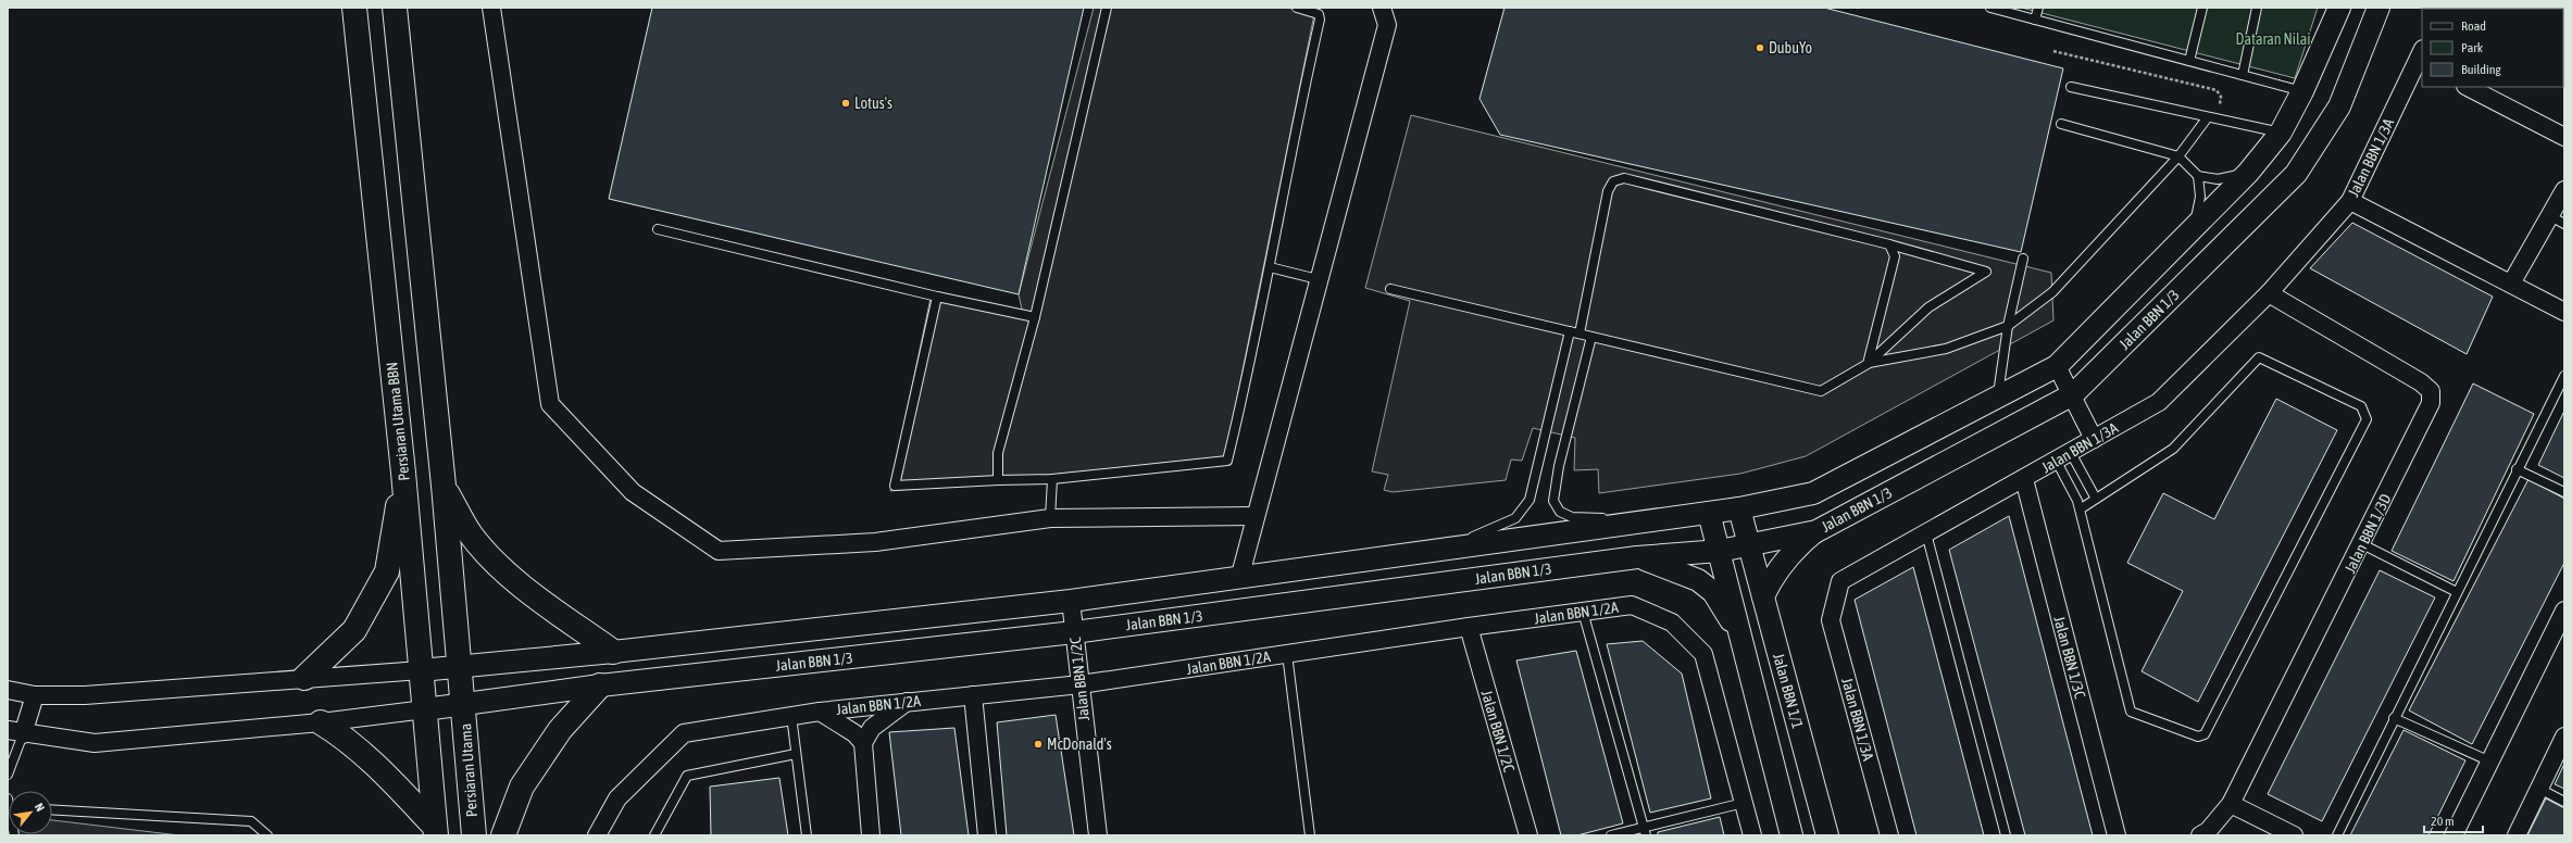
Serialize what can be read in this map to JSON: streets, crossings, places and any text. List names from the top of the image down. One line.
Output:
{"streets":{"main road":["Persiaran Utama BBN","Persiaran Utama"],"street":["Jalan BBN 1/3A","Jalan BBN 1/3","Jalan BBN 1/3D","Jalan BBN 1/2A","Jalan BBN 1/3C","Jalan BBN 1/2C","Jalan BBN 1/1"]},"crossings":[["Jalan BBN 1/3A","Jalan BBN 1/3D"],["Jalan BBN 1/3A","Jalan BBN 1/3C"],["Jalan BBN 1/3","Persiaran Utama BBN"],["Jalan BBN 1/3","Jalan BBN 1/2C"],["Jalan BBN 1/3","Jalan BBN 1/1"],["Jalan BBN 1/3","Persiaran Utama"],["Jalan BBN 1/2A","Jalan BBN 1/2C"]],"parks":["Dataran Nilai"],"places":["DubuYo","Lotus's","McDonald's"],"legend":["Road","Park","Building"],"scale_bar":"20 m","north":"top right"}
